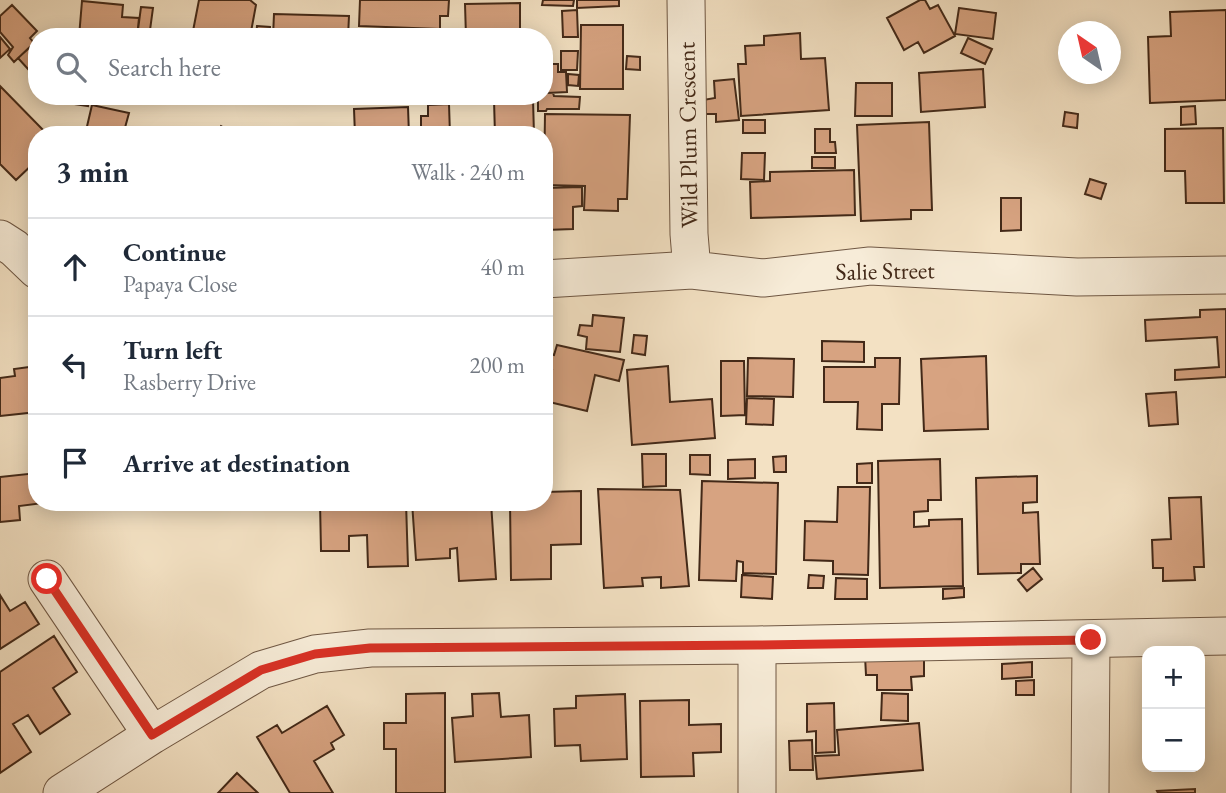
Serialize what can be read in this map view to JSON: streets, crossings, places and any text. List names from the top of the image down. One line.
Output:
{"streets":{"street":["Wild Plum Crescent","Salie Street"]},"crossings":[["Wild Plum Crescent","Salie Street"]],"north":"top left","page":{"search":"Search here","heading":["3 min","Walk · 240 m"],"list":[["Continue","Papaya Close","40 m"],["Turn left","Rasberry Drive","200 m"],"Arrive at destination"],"map_buttons":["+","−"]}}
